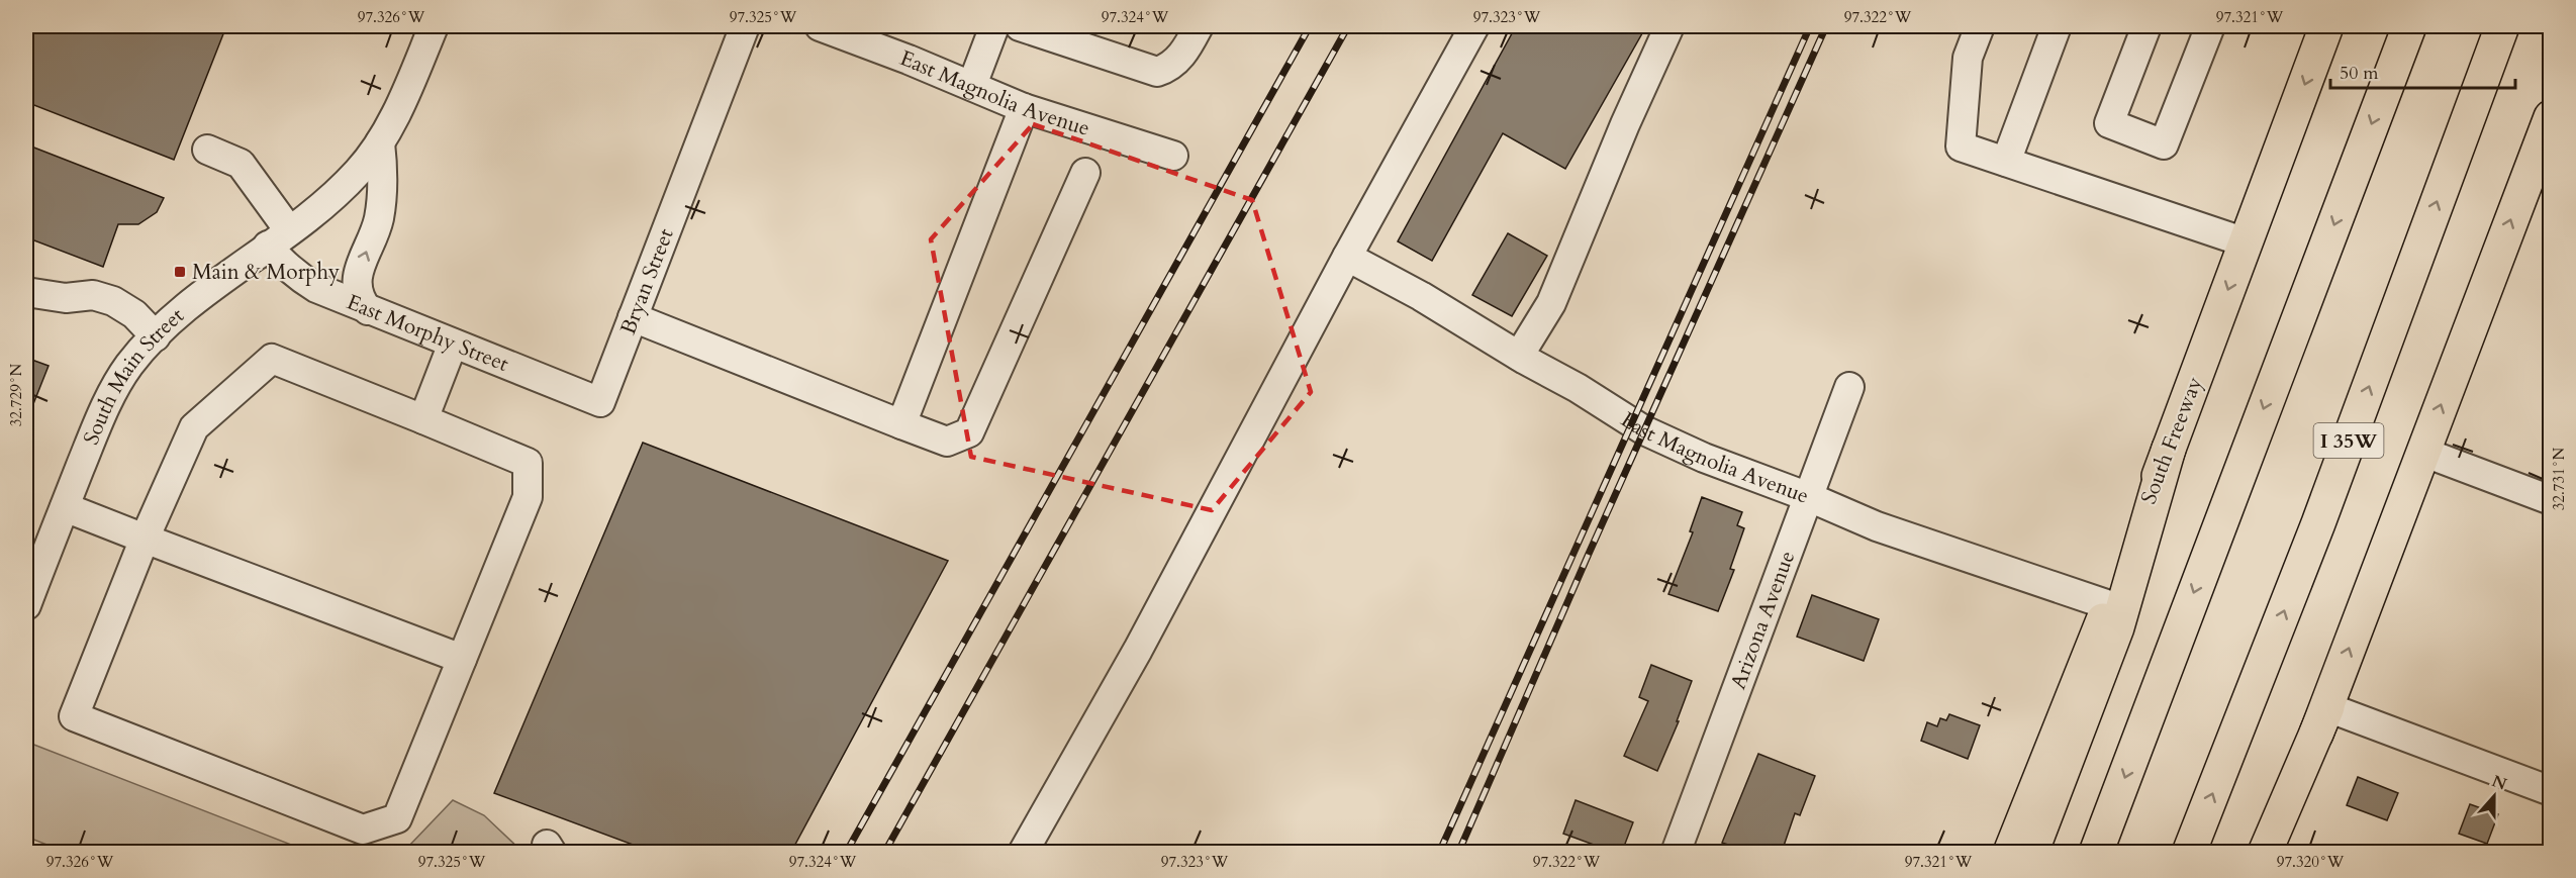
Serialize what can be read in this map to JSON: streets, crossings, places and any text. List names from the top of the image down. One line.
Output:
{"streets":{"main road":["South Freeway","I 35W"],"street":["East Magnolia Avenue","Bryan Street","East Morphy Street","South Main Street","Arizona Avenue"]},"crossings":[["East Magnolia Avenue","South Freeway"],["East Magnolia Avenue","Arizona Avenue"],["Bryan Street","East Morphy Street"],["East Morphy Street","South Main Street"]],"places":{"transit":["Main & Morphy"]},"scale_bar":"50 m","north":"top","coordinates":["97.326°W","97.325°W","97.324°W","97.323°W","97.322°W","97.321°W","32.729°N","32.731°N","97.320°W"]}
